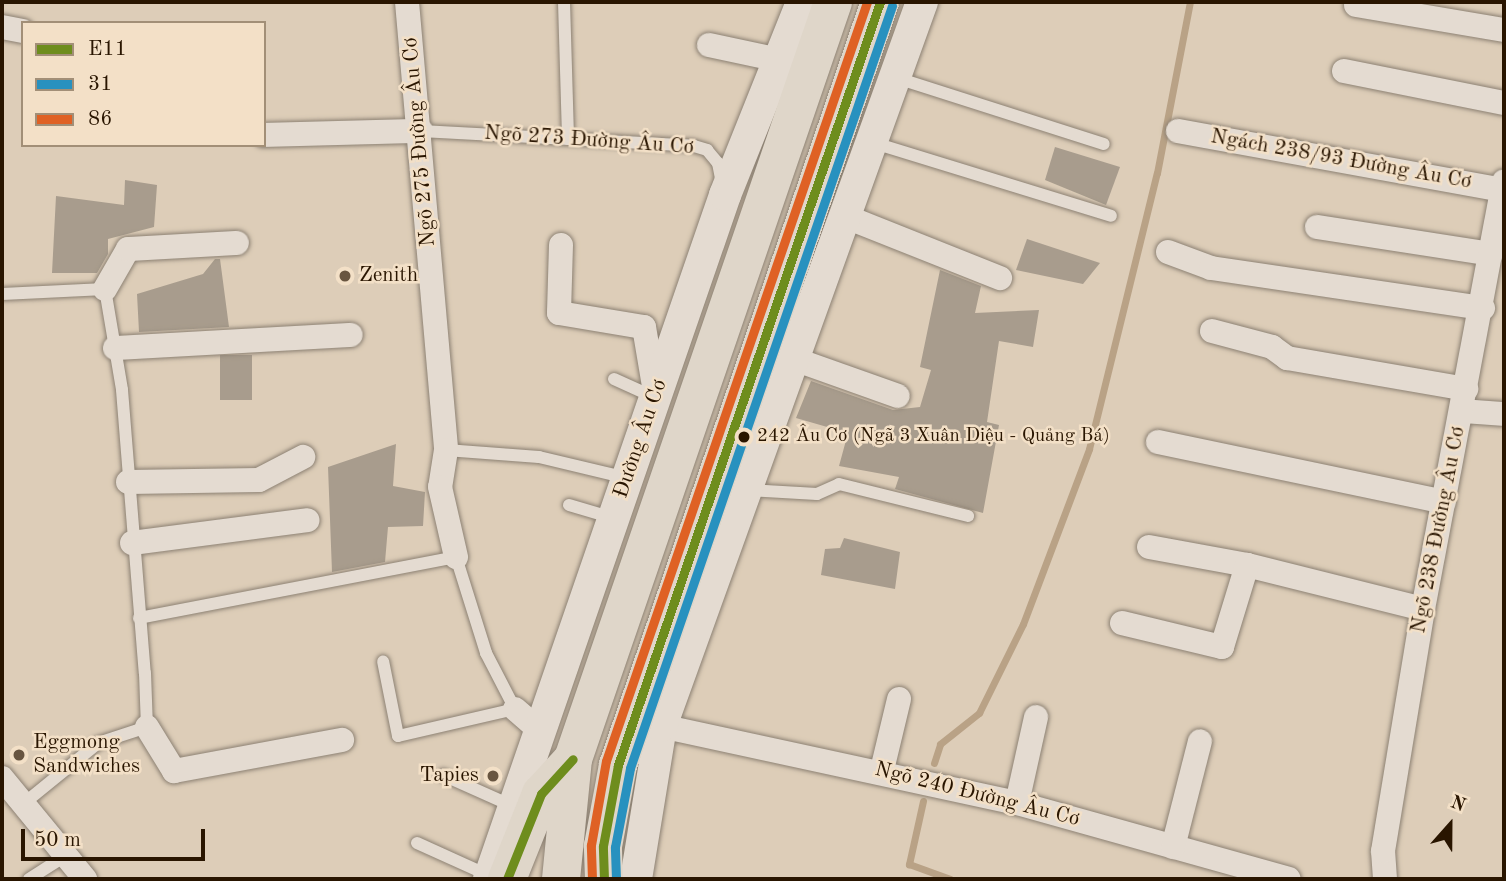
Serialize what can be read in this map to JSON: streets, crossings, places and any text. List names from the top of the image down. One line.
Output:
{"streets":{"main road":["Đường Âu Cơ"],"street":["Ngõ 275 Đường Âu Cơ","Ngách 238/93 Đường Âu Cơ","Ngõ 238 Đường Âu Cơ","Ngõ 240 Đường Âu Cơ"],"lane":["Ngõ 273 Đường Âu Cơ"]},"crossings":[["Ngõ 273 Đường Âu Cơ","Ngõ 275 Đường Âu Cơ"],["Ngõ 273 Đường Âu Cơ","Đường Âu Cơ"],["Ngách 238/93 Đường Âu Cơ","Ngõ 238 Đường Âu Cơ"]],"places":["Zenith","242 Âu Cơ (Ngã 3 Xuân Diệu - Quảng Bá)","Eggmong Sandwiches","Tapies"],"lines":["transit line E11","transit line 86","transit line 31"],"legend":["E11","31","86"],"scale_bar":"50 m","north":"top"}
